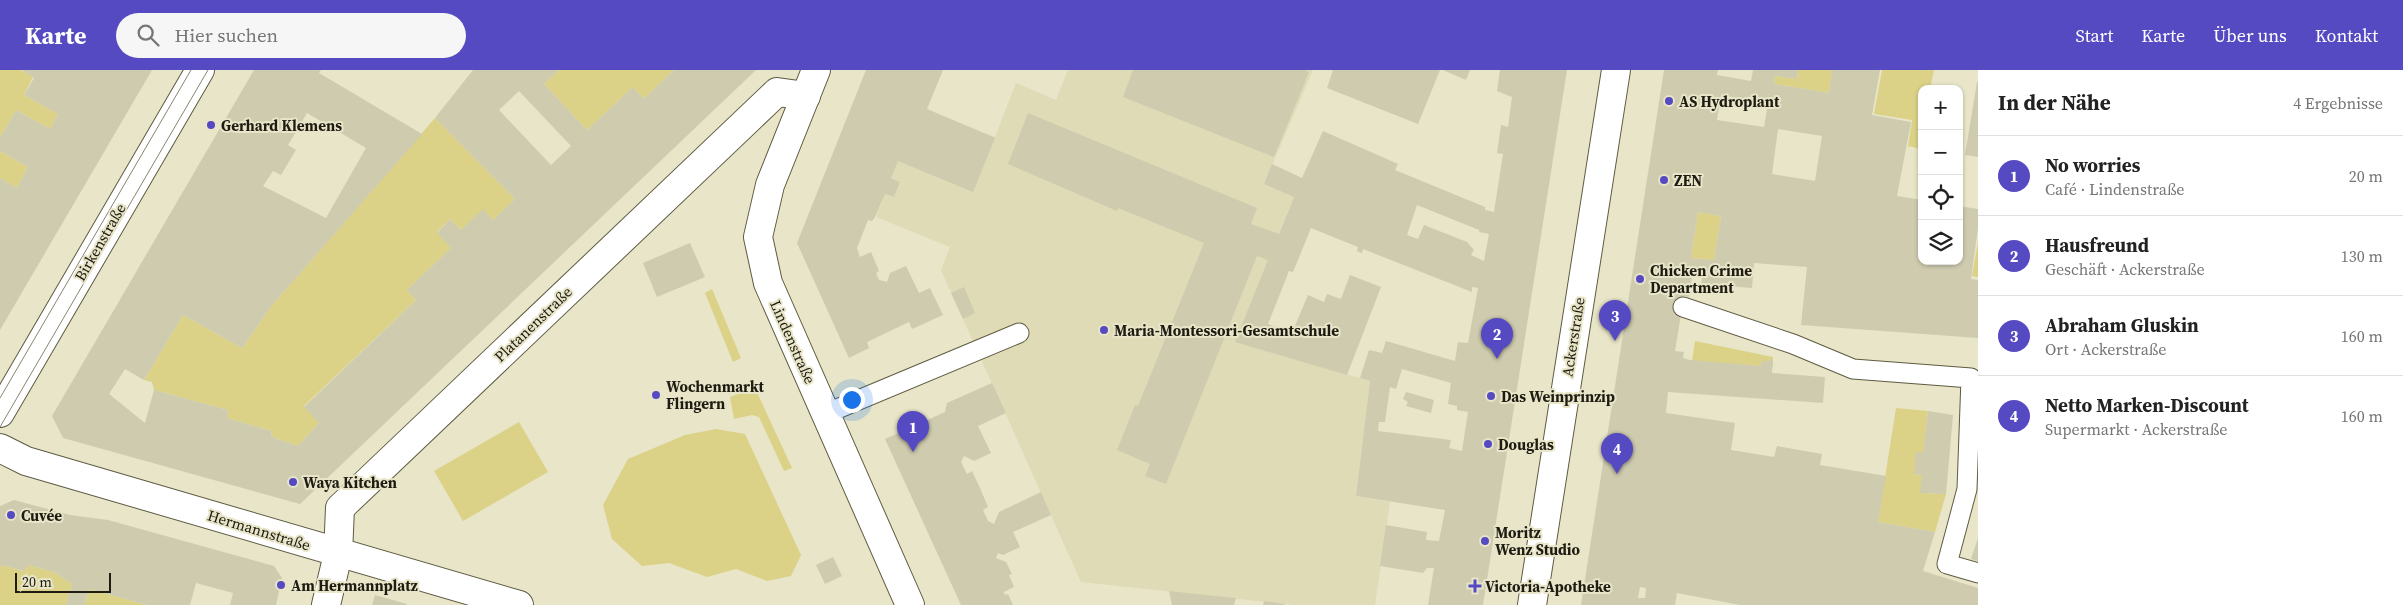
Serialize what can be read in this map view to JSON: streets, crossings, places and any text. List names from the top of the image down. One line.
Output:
{"streets":{"street":["Birkenstraße","Platanenstraße","Ackerstraße","Lindenstraße","Hermannstraße"]},"crossings":[["Platanenstraße","Lindenstraße"],["Platanenstraße","Hermannstraße"]],"places":{"other":["AS Hydroplant","Gerhard Klemens","ZEN","Chicken Crime Department","Maria-Montessori-Gesamtschule","Wochenmarkt Flingern","Das Weinprinzip","Douglas","Waya Kitchen","Cuvée","Moritz Wenz Studio","Am Hermannplatz"],"health":["Victoria-Apotheke"]},"scale_bar":"20 m","page":{"header":"Karte","search":"Hier suchen","nav":["Start","Karte","Über uns","Kontakt"],"heading":["In der Nähe","4 Ergebnisse"],"map_buttons":["+","−"],"list":[{"mark":"1","name":"No worries","note":"Café · Lindenstraße","value":"20 m"},{"mark":"2","name":"Hausfreund","note":"Geschäft · Ackerstraße","value":"130 m"},{"mark":"3","name":"Abraham Gluskin","note":"Ort · Ackerstraße","value":"160 m"},{"mark":"4","name":"Netto Marken-Discount","note":"Supermarkt · Ackerstraße","value":"160 m"}],"pins":["3","2","1","4"],"scale":"20 m"}}
